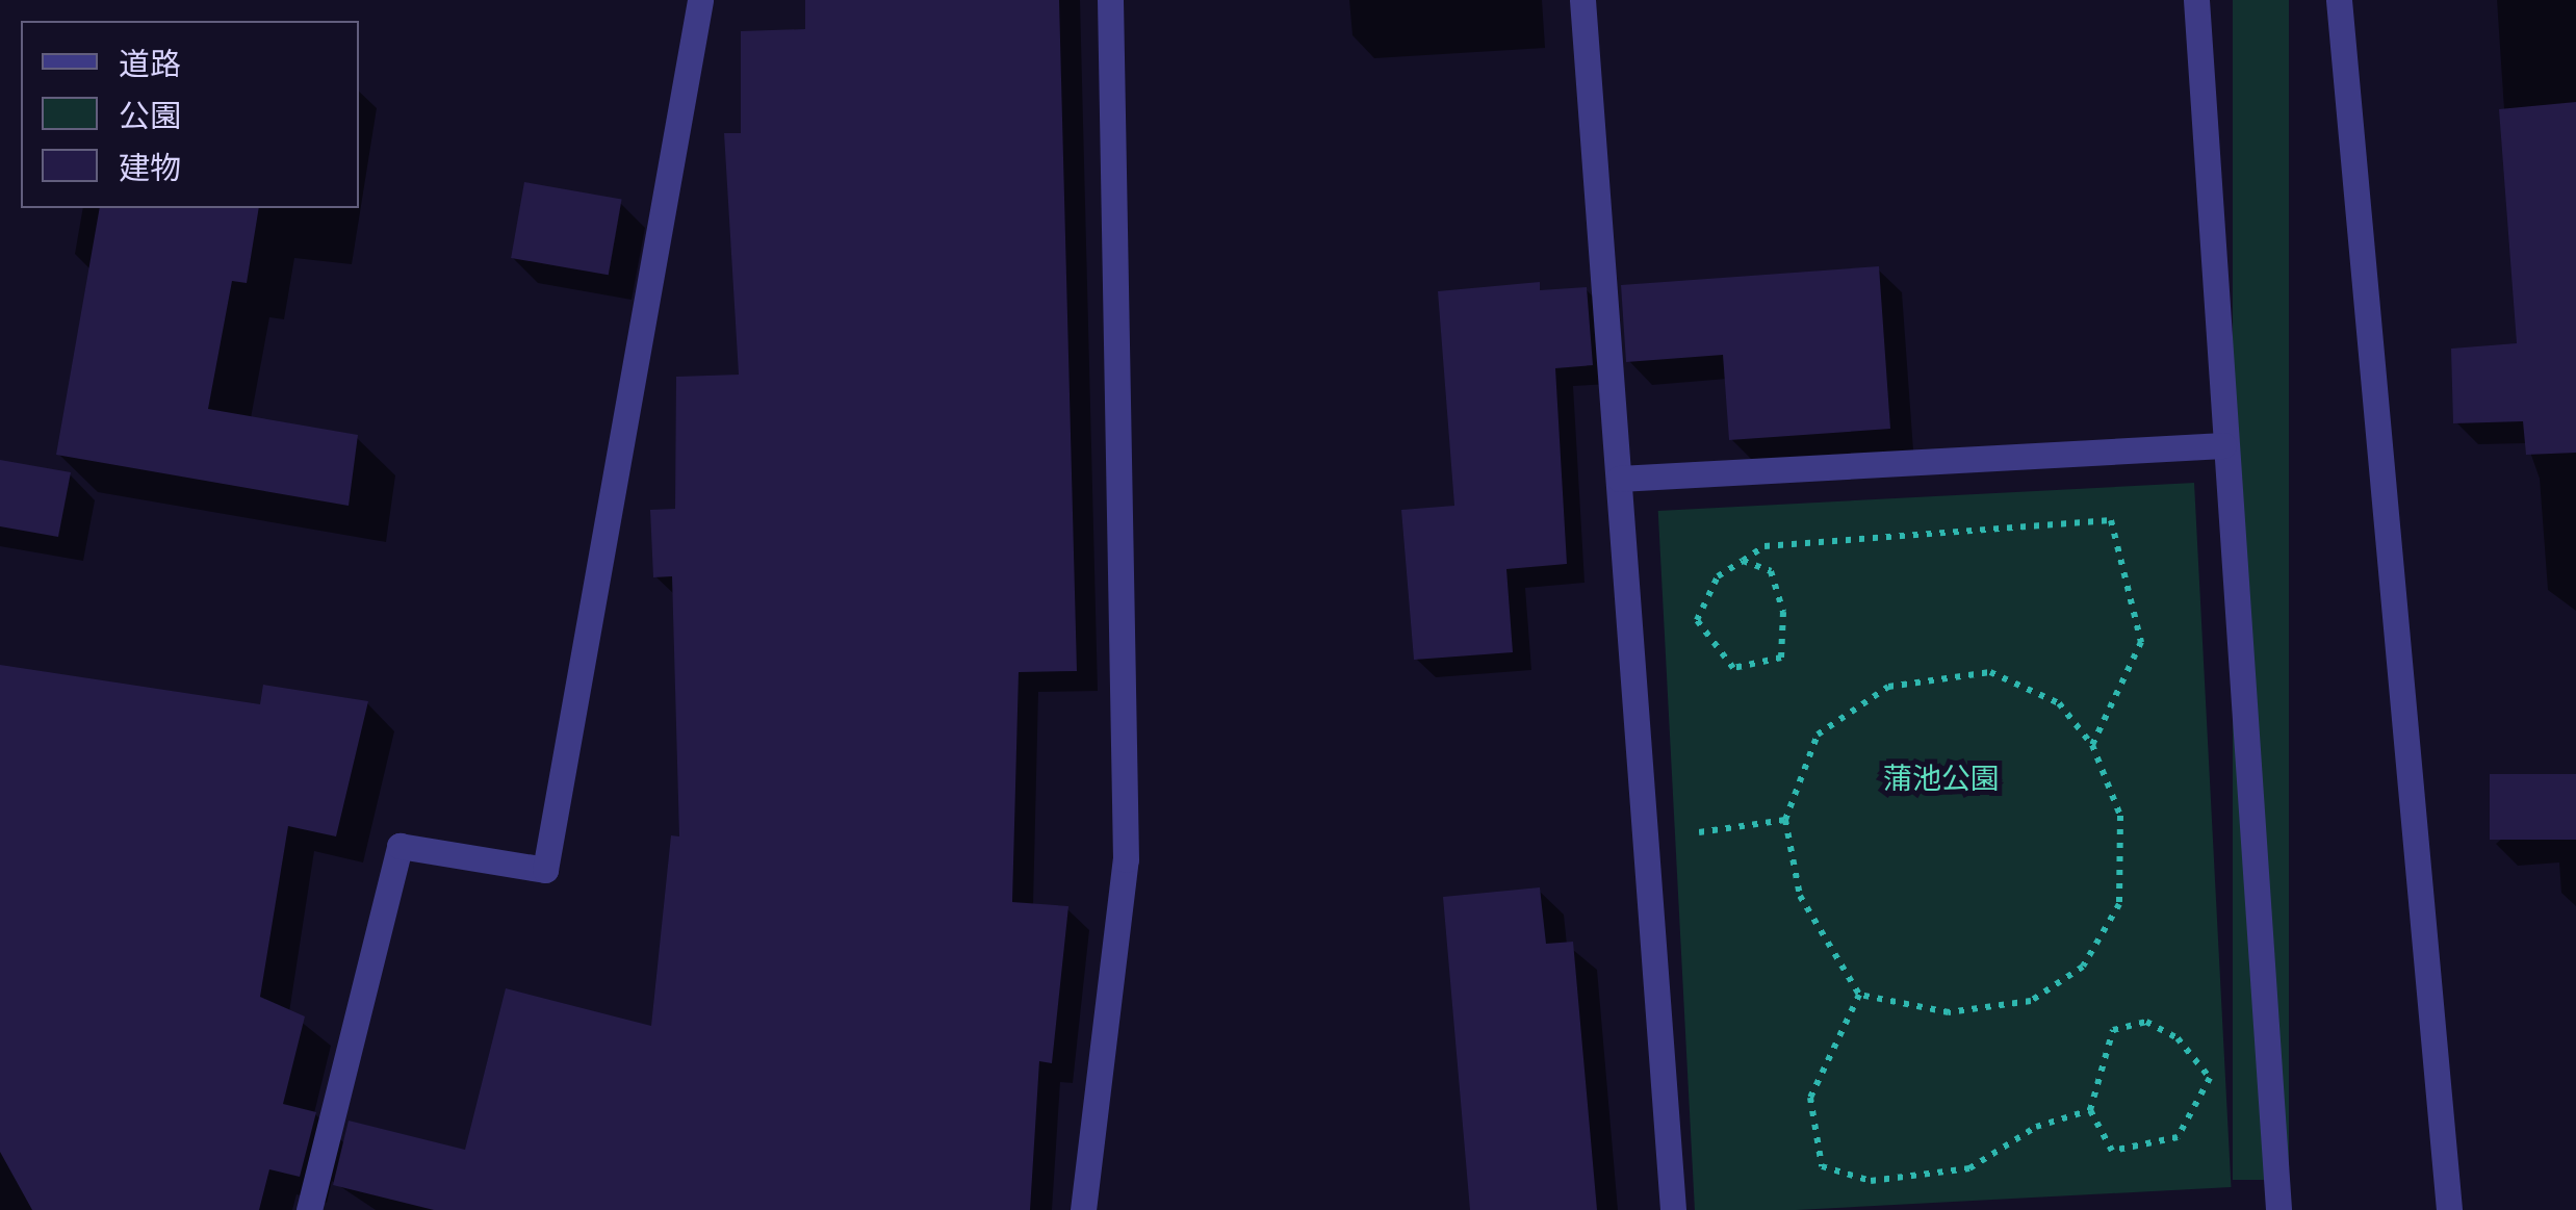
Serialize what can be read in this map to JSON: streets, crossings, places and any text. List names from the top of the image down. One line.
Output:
{"parks":["蒲池公園"],"legend":["道路","公園","建物"]}
